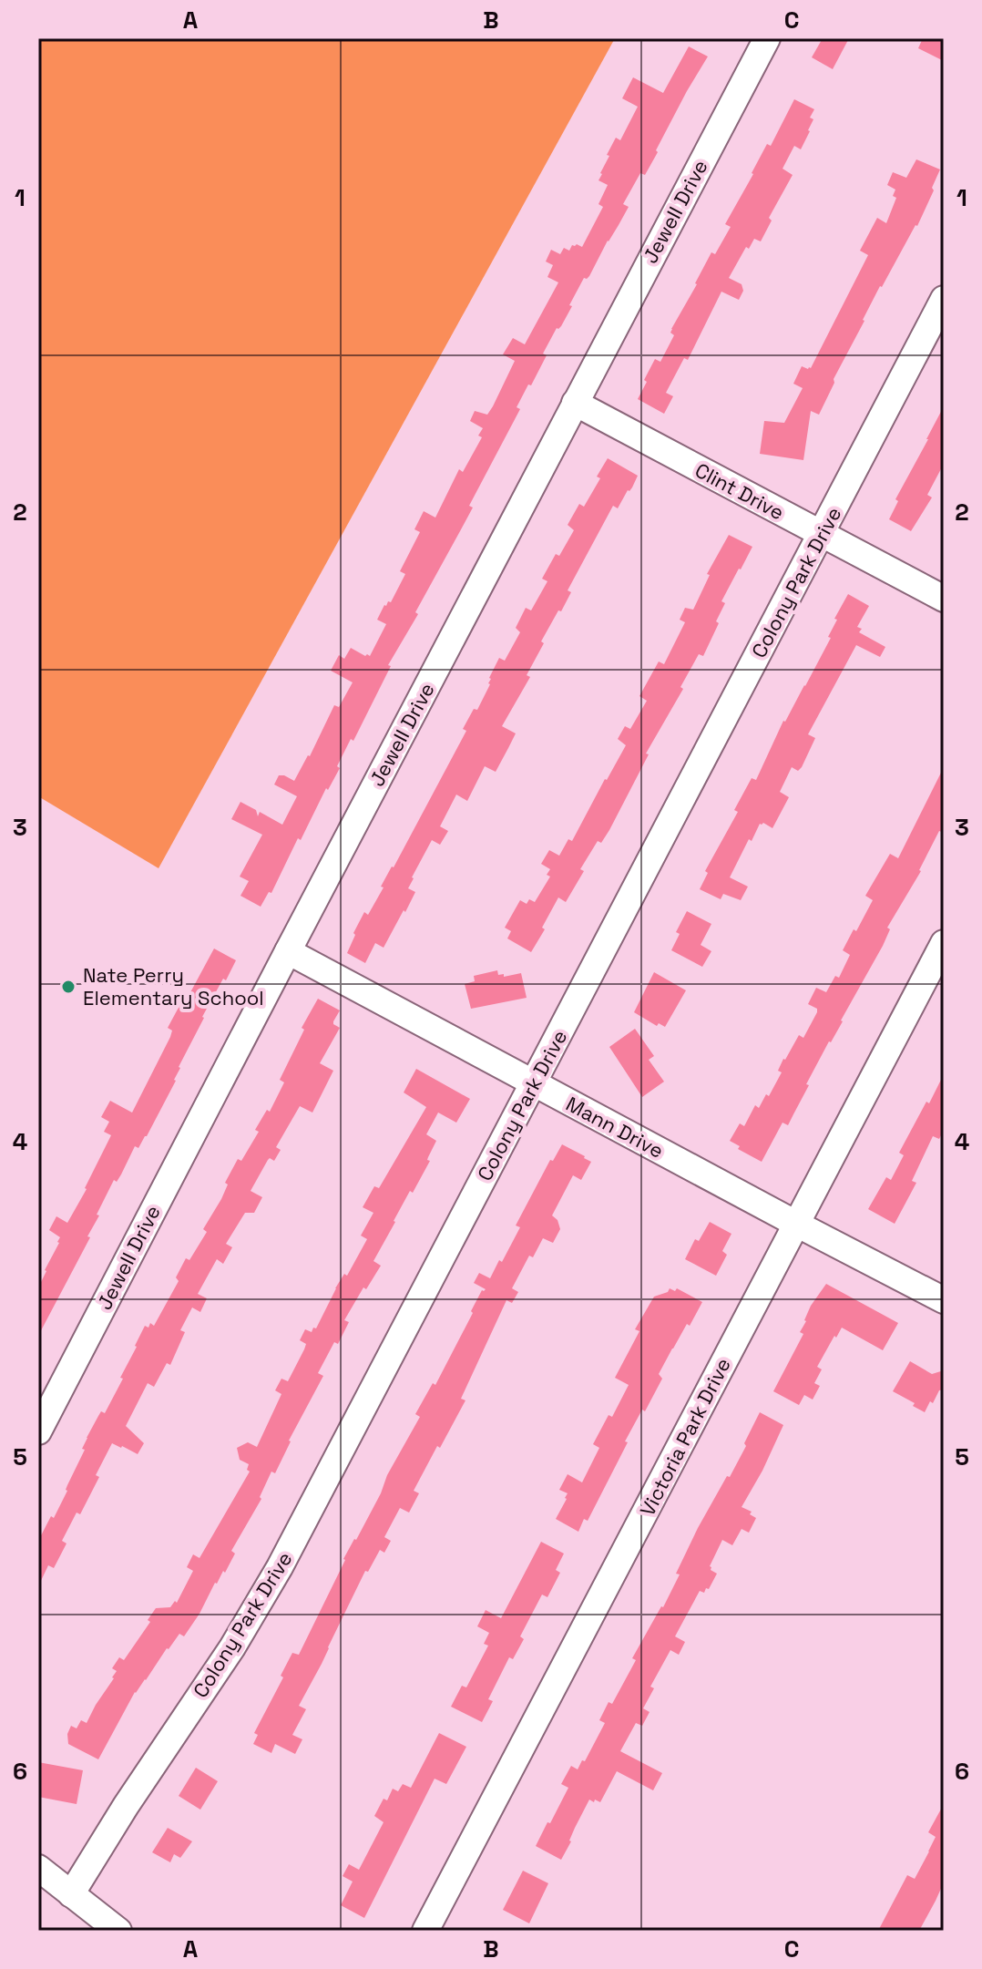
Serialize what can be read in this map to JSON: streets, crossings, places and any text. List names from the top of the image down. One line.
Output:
{"streets":{"street":["Jewell Drive","Clint Drive","Colony Park Drive","Mann Drive","Victoria Park Drive"]},"crossings":[["Jewell Drive","Clint Drive"],["Jewell Drive","Mann Drive"],["Clint Drive","Colony Park Drive"],["Colony Park Drive","Mann Drive"],["Mann Drive","Victoria Park Drive"]],"places":["Nate Perry Elementary School"],"grid":{"columns":["A","B","C"],"rows":["1","2","3","4","5","6"]}}
